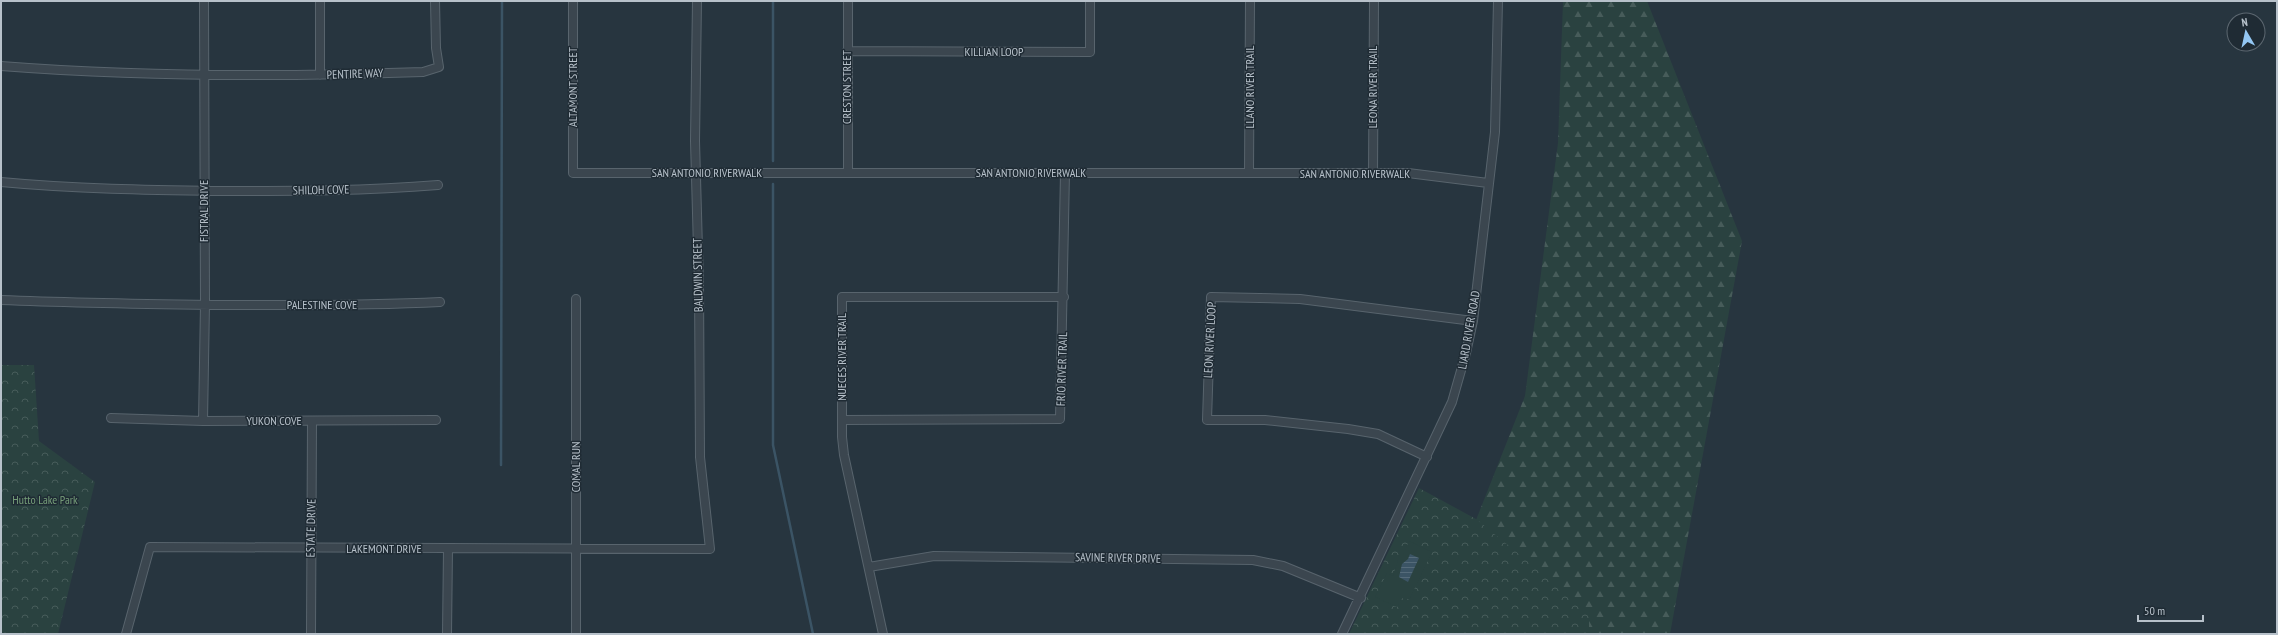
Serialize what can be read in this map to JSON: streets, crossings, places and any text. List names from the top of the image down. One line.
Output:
{"streets":{"street":["KILLIAN LOOP","PENTIRE WAY","ALTAMONT STREET","CRESTON STREET","LLANO RIVER TRAIL","LEONA RIVER TRAIL","SAN ANTONIO RIVERWALK","SHILOH COVE","FISTRAL DRIVE","BALDWIN STREET","PALESTINE COVE","LIARD RIVER ROAD","LEON RIVER LOOP","NUECES RIVER TRAIL","FRIO RIVER TRAIL","YUKON COVE","COMAL RUN","ESTATE DRIVE","LAKEMONT DRIVE","SAVINE RIVER DRIVE"]},"crossings":[["KILLIAN LOOP","CRESTON STREET"],["PENTIRE WAY","FISTRAL DRIVE"],["ALTAMONT STREET","SAN ANTONIO RIVERWALK"],["CRESTON STREET","SAN ANTONIO RIVERWALK"],["LLANO RIVER TRAIL","SAN ANTONIO RIVERWALK"],["LEONA RIVER TRAIL","SAN ANTONIO RIVERWALK"],["SAN ANTONIO RIVERWALK","BALDWIN STREET"],["SAN ANTONIO RIVERWALK","LIARD RIVER ROAD"],["SAN ANTONIO RIVERWALK","FRIO RIVER TRAIL"],["SHILOH COVE","FISTRAL DRIVE"],["FISTRAL DRIVE","PALESTINE COVE"],["FISTRAL DRIVE","YUKON COVE"],["BALDWIN STREET","LAKEMONT DRIVE"],["LIARD RIVER ROAD","LEON RIVER LOOP"],["LIARD RIVER ROAD","SAVINE RIVER DRIVE"],["NUECES RIVER TRAIL","FRIO RIVER TRAIL"],["NUECES RIVER TRAIL","SAVINE RIVER DRIVE"],["YUKON COVE","ESTATE DRIVE"],["COMAL RUN","LAKEMONT DRIVE"],["ESTATE DRIVE","LAKEMONT DRIVE"]],"parks":["Hutto Lake Park"],"scale_bar":"50 m","north":"top"}
